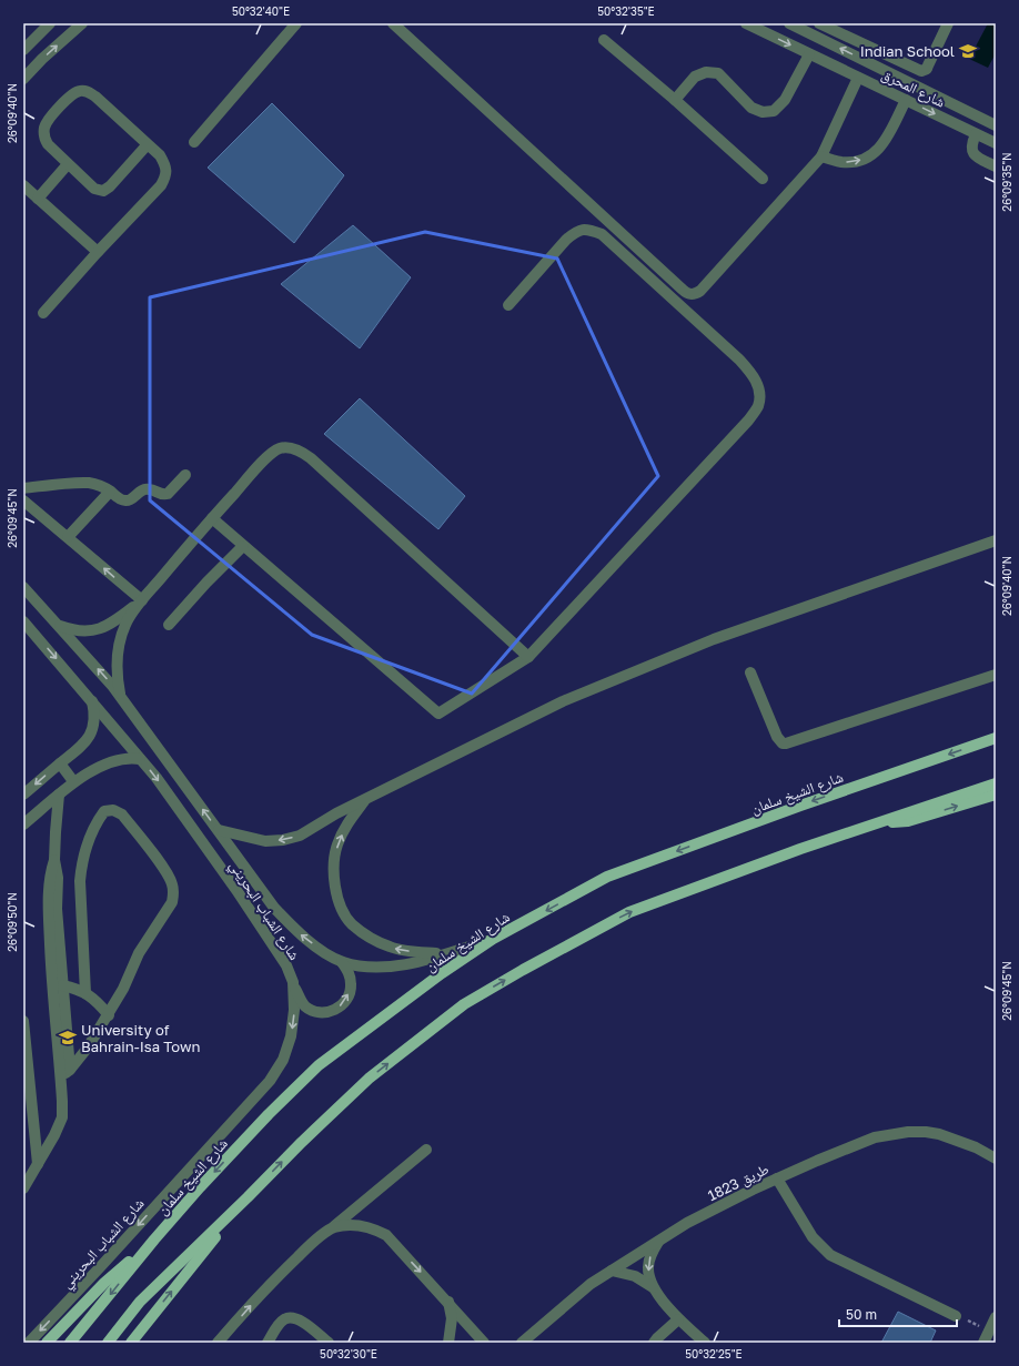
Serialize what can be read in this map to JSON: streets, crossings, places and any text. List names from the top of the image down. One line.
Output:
{"streets":{"main road":["شارع الشيخ سلمان"],"street":["شارع المحرق","شارع الشباب البحريني","طريق 1823"]},"crossings":[["شارع الشيخ سلمان","شارع الشباب البحريني"]],"places":{"school or university":["Indian School","University of Bahrain-Isa Town"]},"scale_bar":"50 m","coordinates":["50°32'40\"E","50°32'35\"E","26°09'40\"N","26°09'35\"N","26°09'45\"N","26°09'50\"N","50°32'30\"E","50°32'25\"E"]}
